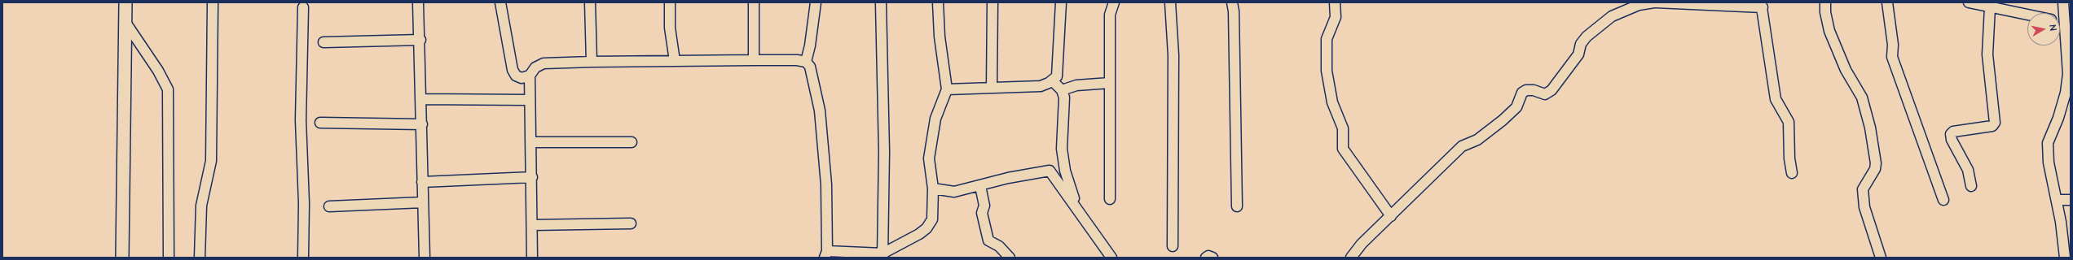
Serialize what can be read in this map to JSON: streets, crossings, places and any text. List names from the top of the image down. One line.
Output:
{"north":"right"}
